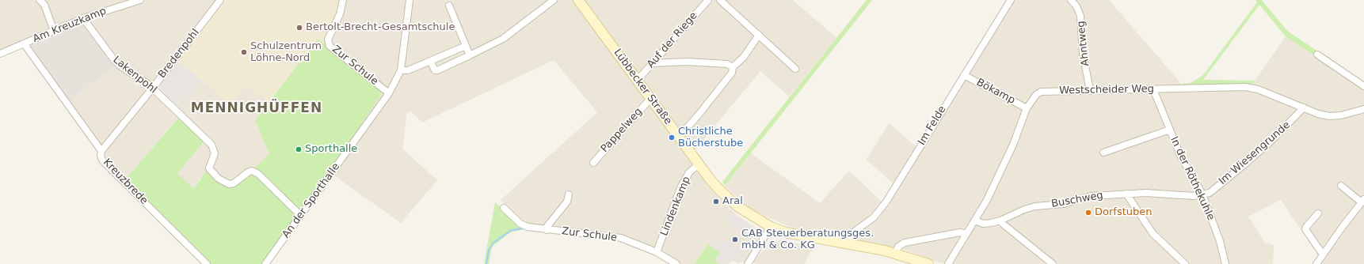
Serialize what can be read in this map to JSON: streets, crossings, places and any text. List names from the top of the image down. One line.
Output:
{"streets":{"main road":["Lübbecker Straße"],"street":["Am Kreuzkamp","Auf der Riege","Ahntweg","Bredenpohl","Zur Schule","Lakenpohl","Westscheider Weg","Bökamp","Im Felde","Pappelweg","Im Wiesengrunde","In der Röthekuhle","Kreuzbrede","Buschweg","An der Sporthalle","Lindenkamp"]},"crossings":[["Am Kreuzkamp","Lakenpohl"],["Am Kreuzkamp","Kreuzbrede"],["Auf der Riege","Lübbecker Straße"],["Ahntweg","Westscheider Weg"],["Bredenpohl","Lakenpohl"],["Bredenpohl","Kreuzbrede"],["Zur Schule","An der Sporthalle"],["Zur Schule","Lindenkamp"],["Lakenpohl","An der Sporthalle"],["Lübbecker Straße","Im Felde"],["Lübbecker Straße","Pappelweg"],["Lübbecker Straße","Lindenkamp"],["Westscheider Weg","Bökamp"],["Westscheider Weg","Im Wiesengrunde"],["Westscheider Weg","In der Röthekuhle"],["Westscheider Weg","Buschweg"],["Bökamp","Im Felde"],["Im Wiesengrunde","In der Röthekuhle"],["Im Wiesengrunde","Buschweg"],["In der Röthekuhle","Buschweg"]],"districts":["MENNIGHÜFFEN"],"places":["Bertolt-Brecht-Gesamtschule","Schulzentrum Löhne-Nord","Christliche Bücherstube","Sporthalle","Aral","Dorfstuben","CAB Steuerberatungsges. mbH & Co. KG"]}
